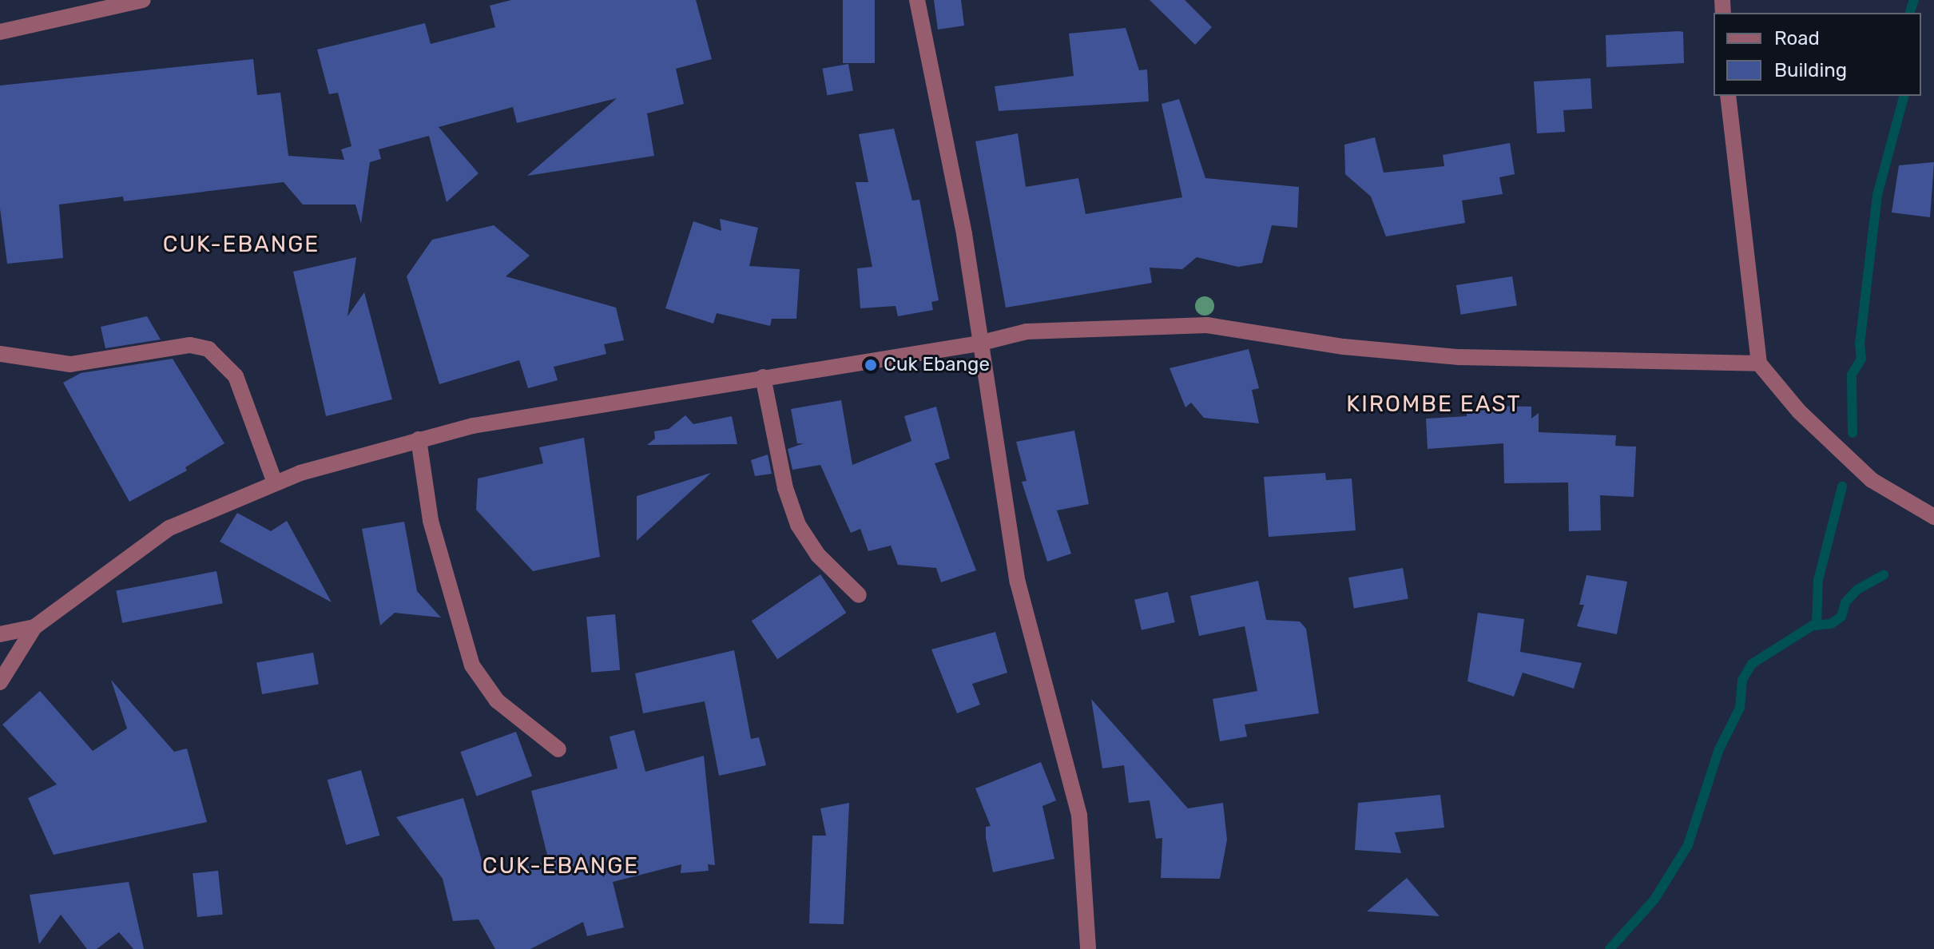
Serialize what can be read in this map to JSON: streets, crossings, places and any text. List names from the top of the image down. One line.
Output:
{"districts":["CUK-EBANGE","KIROMBE EAST","CUK-EBANGE"],"places":["Cuk Ebange"],"legend":["Road","Building"]}
